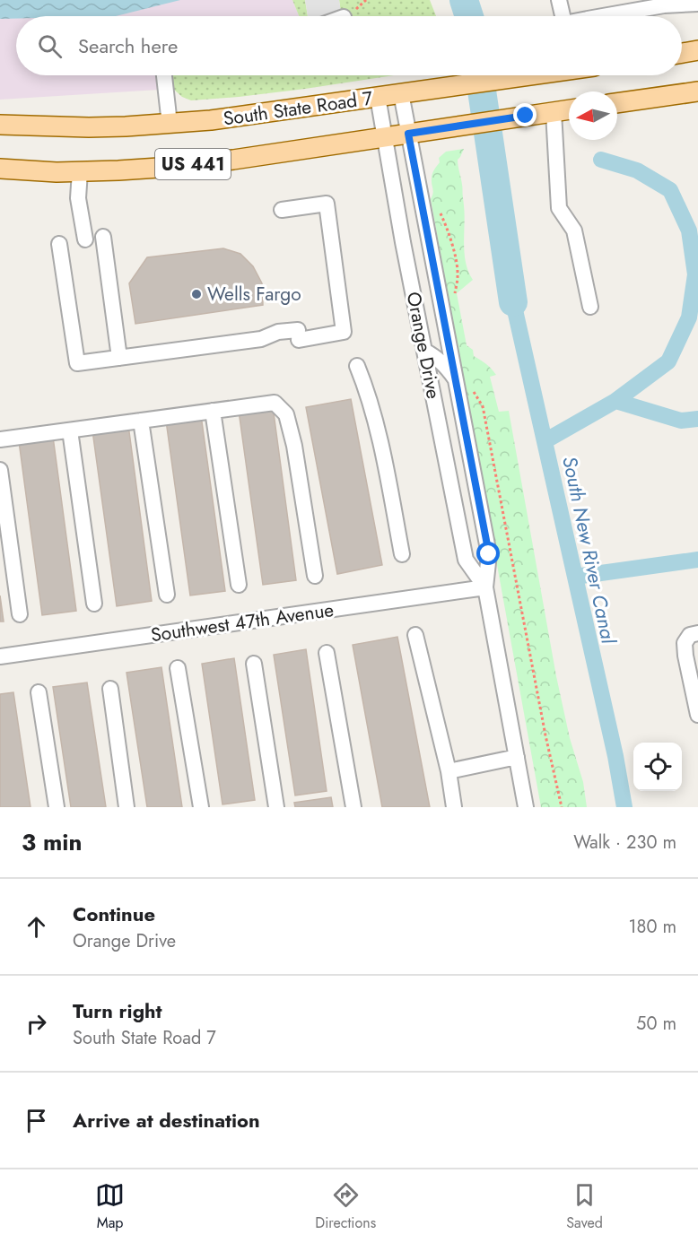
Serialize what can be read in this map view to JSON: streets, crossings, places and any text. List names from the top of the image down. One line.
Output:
{"streets":{"main road":["South State Road 7","US 441"],"street":["Orange Drive","Southwest 47th Avenue"]},"crossings":[["South State Road 7","Orange Drive"],["US 441","Orange Drive"],["Orange Drive","Southwest 47th Avenue"]],"water":["South New River Canal"],"places":["Wells Fargo"],"north":"left","page":{"search":"Search here","heading":["3 min","Walk · 230 m"],"list":[["Continue","Orange Drive","180 m"],["Turn right","South State Road 7","50 m"],"Arrive at destination"],"nav":["Map","Directions","Saved"]}}
